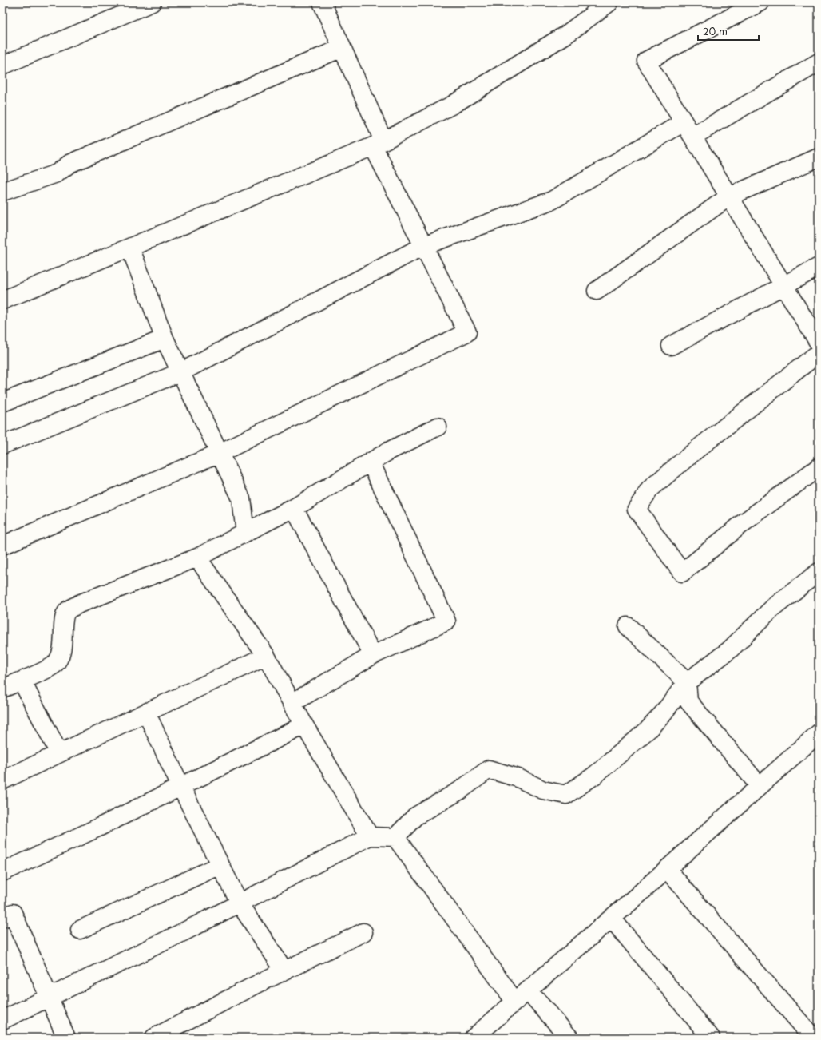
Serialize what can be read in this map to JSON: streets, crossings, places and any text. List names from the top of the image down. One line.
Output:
{"scale_bar":"20 m"}
